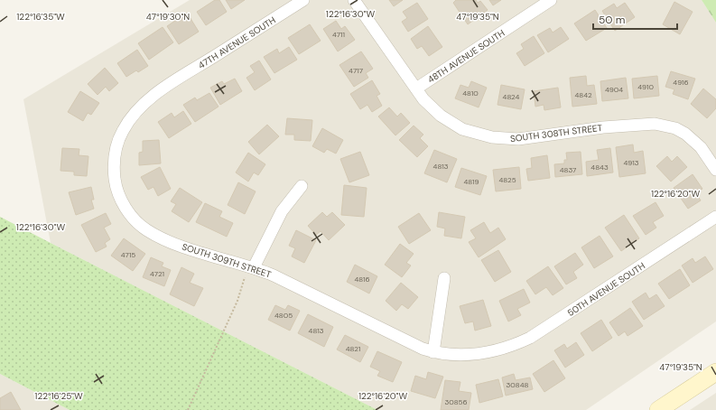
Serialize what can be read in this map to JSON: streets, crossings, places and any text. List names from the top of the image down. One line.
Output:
{"streets":{"street":["47TH AVENUE SOUTH","48TH AVENUE SOUTH","SOUTH 308TH STREET","SOUTH 309TH STREET","50TH AVENUE SOUTH"]},"crossings":[["47TH AVENUE SOUTH","SOUTH 309TH STREET"],["48TH AVENUE SOUTH","SOUTH 308TH STREET"],["SOUTH 309TH STREET","50TH AVENUE SOUTH"]],"house_numbers":["4711","4717","4916","4910","4904","4810","4842","4824","4913","4813","4843","4837","4825","4819","4715","4721","4816","4805","4813","4821","30848","30856"],"scale_bar":"50 m","coordinates":["122°16'30\"W","122°16'35\"W","47°19'30\"N","47°19'35\"N","122°16'20\"W","122°16'25\"W"]}
